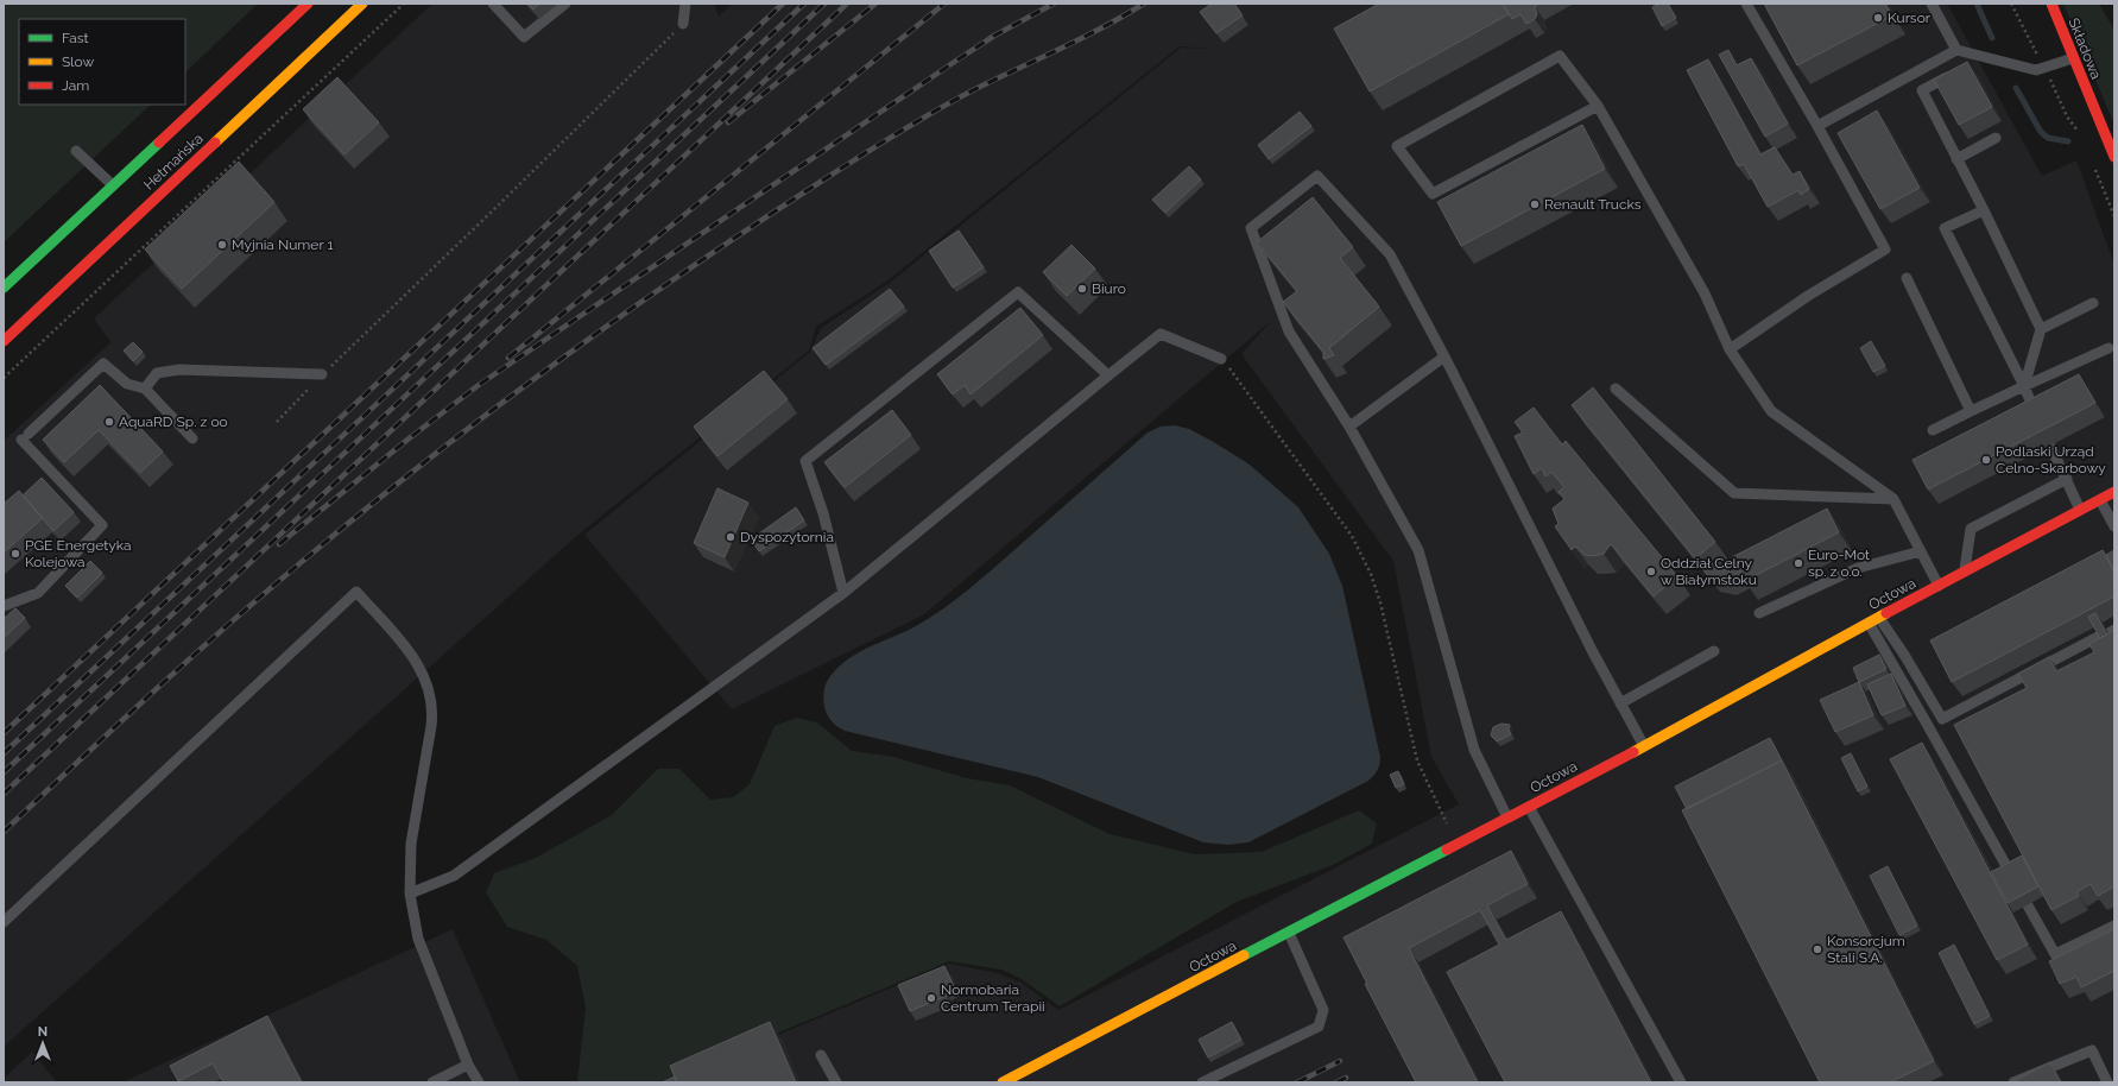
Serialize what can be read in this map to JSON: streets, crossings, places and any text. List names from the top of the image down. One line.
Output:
{"streets":{"street":["Składowa","Hetmańska","Octowa"]},"places":["Kursor","Renault Trucks","Myjnia Numer 1","Biuro","AquaRD Sp. z oo","Podlaski Urząd Celno-Skarbowy","Dyspozytornia","PGE Energetyka Kolejowa","Euro-Mot sp. z o.o.","Oddział Celny w Białymstoku","Konsorcjum Stali S.A.","Normobaria Centrum Terapii"],"legend":["Fast","Slow","Jam"],"north":"top"}
